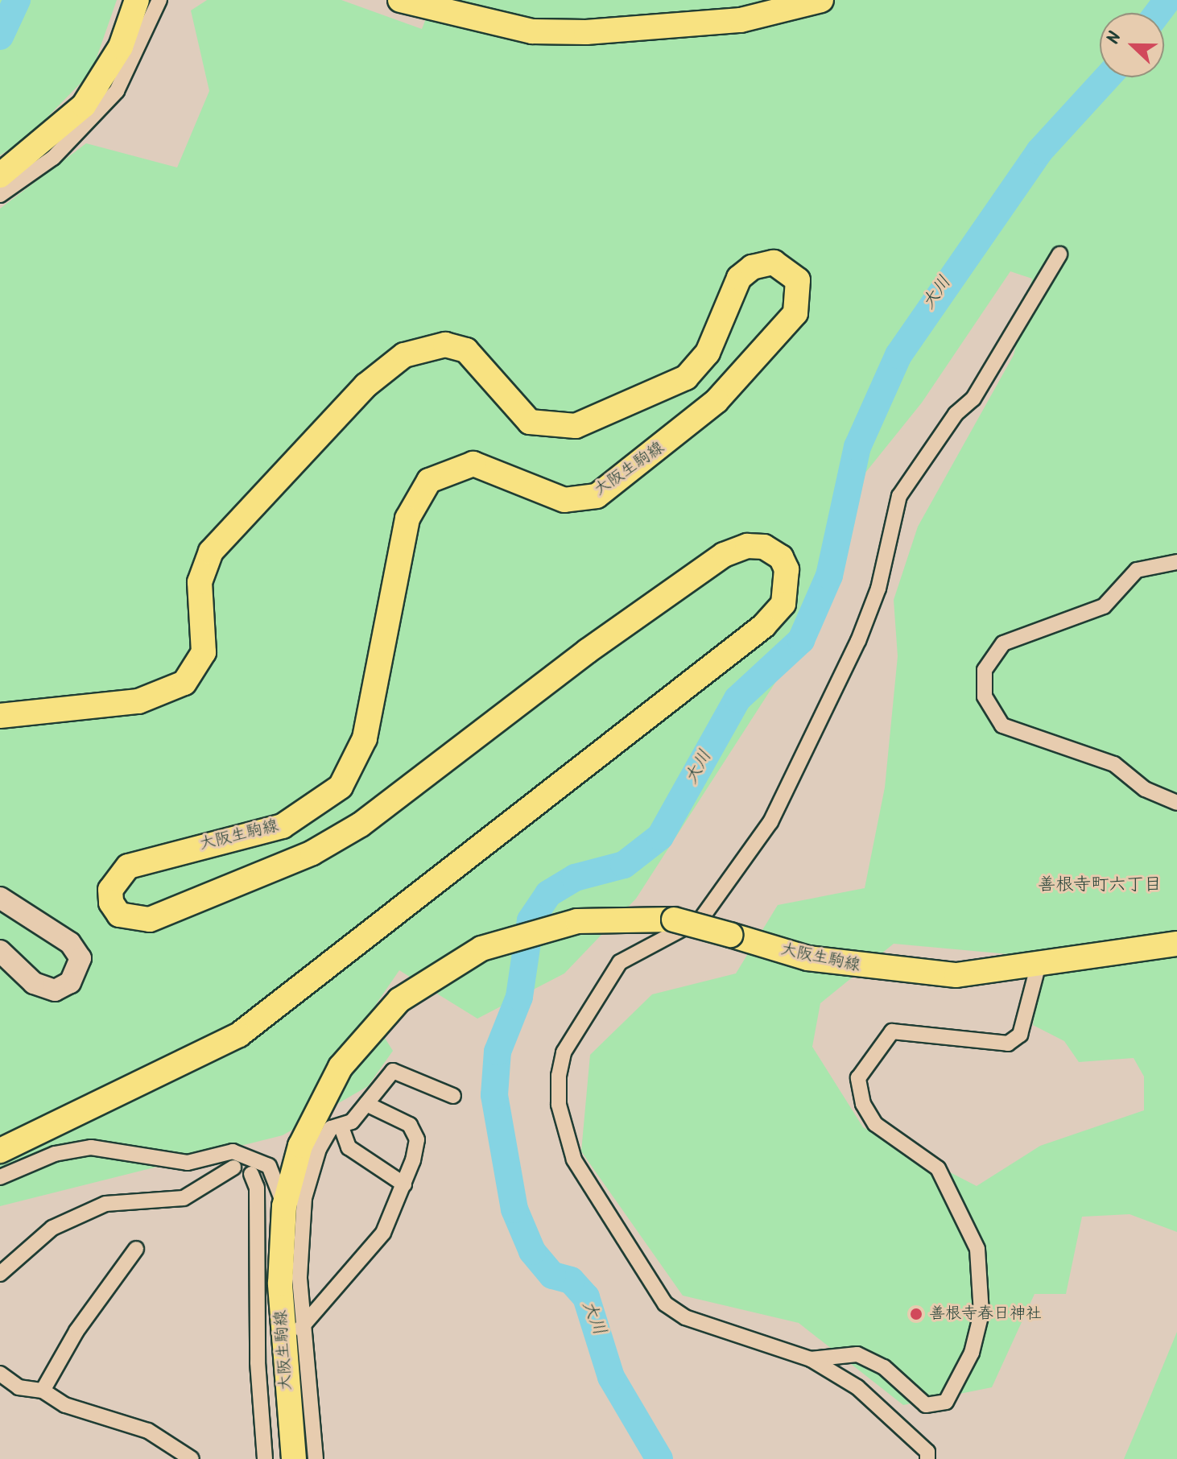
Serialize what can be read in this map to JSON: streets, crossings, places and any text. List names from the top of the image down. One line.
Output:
{"streets":{"main road":["大阪生駒線"]},"districts":["善根寺町六丁目"],"water":["大川"],"places":["善根寺春日神社"],"north":"left"}
